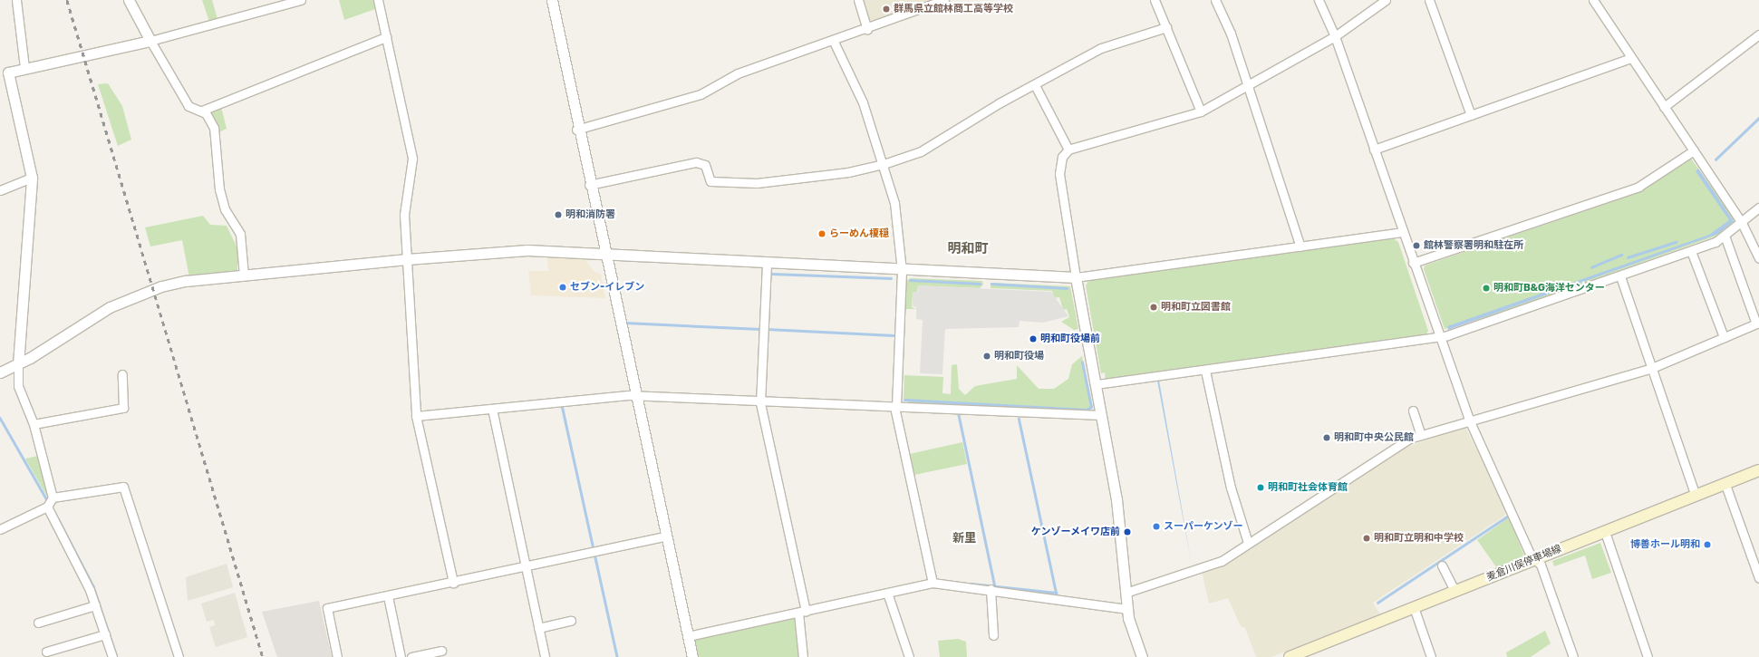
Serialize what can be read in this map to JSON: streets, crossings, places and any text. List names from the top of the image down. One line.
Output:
{"streets":{"main road":["麦倉川俣停車場線"]},"districts":["明和町","新里"],"places":["群馬県立館林商工高等学校","明和消防署","らーめん榎穏","館林警察署明和駐在所","セブン-イレブン","明和町B&G海洋センター","明和町立図書館","明和町役場前","明和町役場","明和町中央公民館","明和町社会体育館","スーパーケンゾー","ケンゾーメイワ店前","明和町立明和中学校","博善ホール明和"]}
